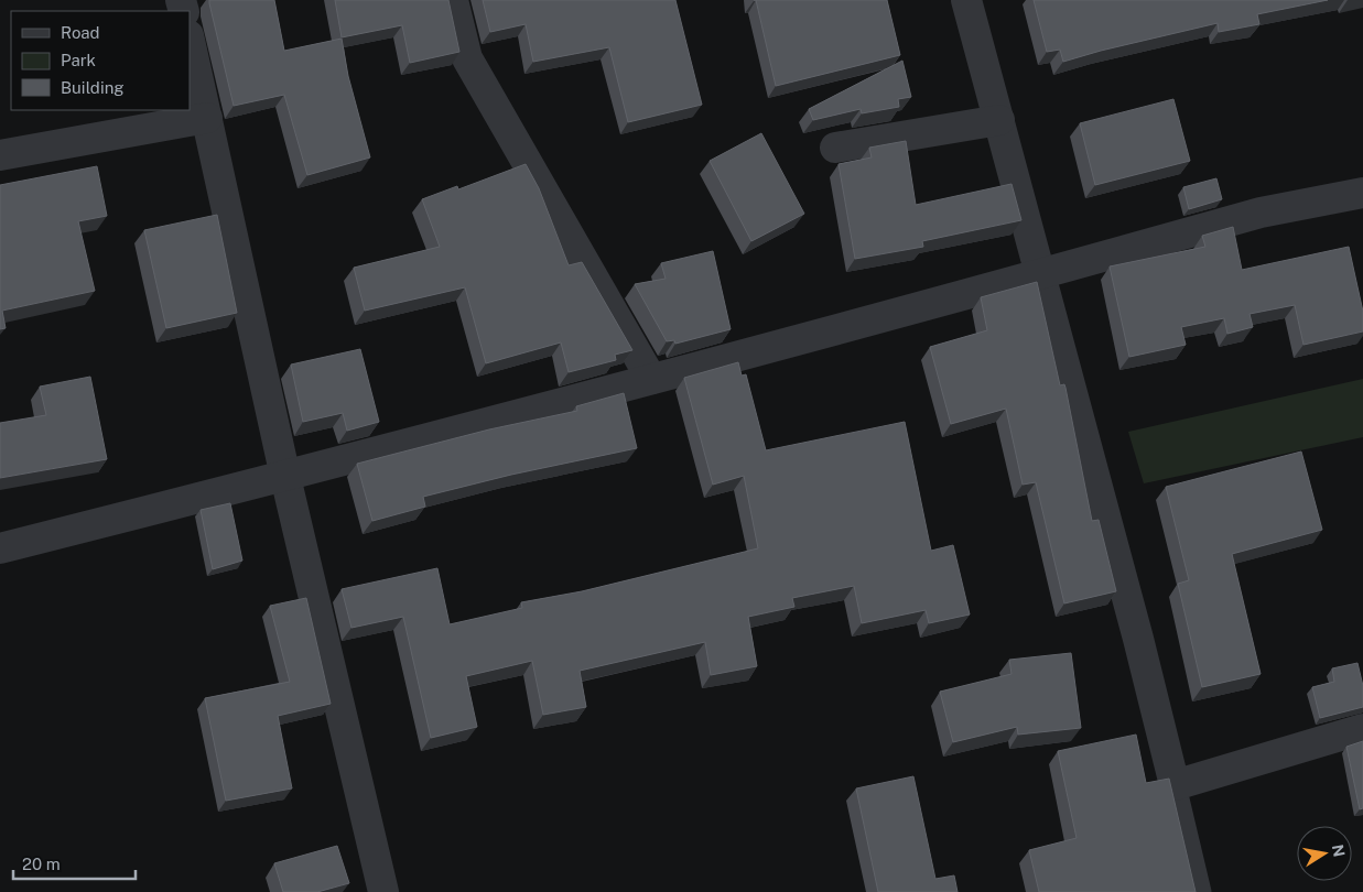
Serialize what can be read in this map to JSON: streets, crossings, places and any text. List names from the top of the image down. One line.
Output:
{"legend":["Road","Park","Building"],"scale_bar":"20 m","north":"right"}
